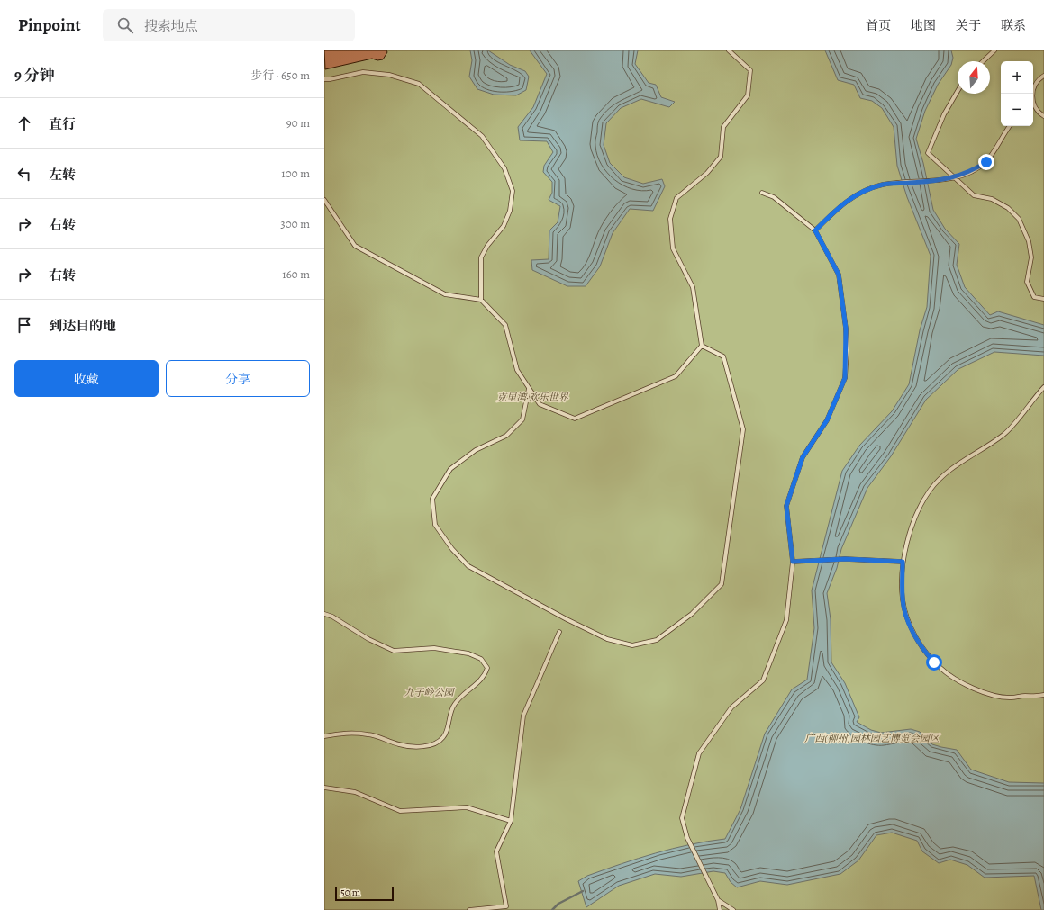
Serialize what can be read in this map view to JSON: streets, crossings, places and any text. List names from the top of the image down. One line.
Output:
{"parks":["克里湾·欢乐世界","九子岭公园","广西(柳州)园林园艺博览会园区"],"scale_bar":"50 m","north":"top","page":{"header":"Pinpoint","search":"搜索地点","nav":["首页","地图","关于","联系"],"heading":["9 分钟","步行 · 650 m"],"map_buttons":["+","−"],"list":[["直行","90 m"],["左转","100 m"],["右转","300 m"],["右转","160 m"],"到达目的地"],"buttons":["收藏","分享"],"scale":"50 m"}}
